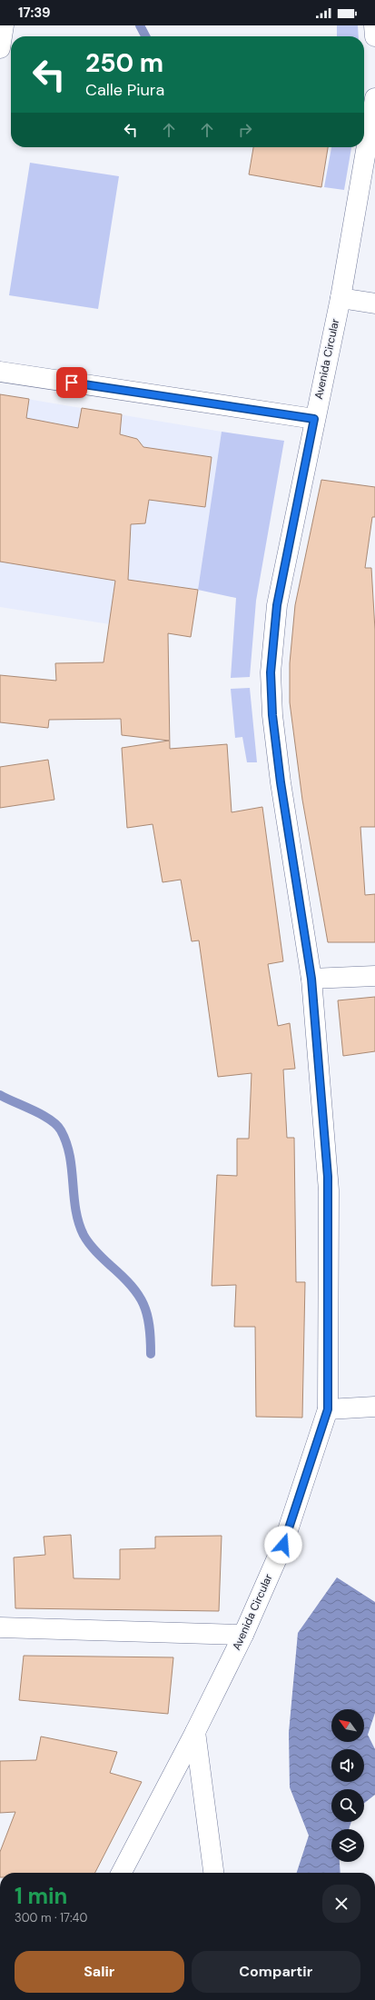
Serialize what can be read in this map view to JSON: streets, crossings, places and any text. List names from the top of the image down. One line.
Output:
{"streets":{"street":["Avenida Circular"]},"north":"top left","page":{"status":"17:39","turn":["250 m","Calle Piura"],"heading":["1 min","300 m · 17:40"],"buttons":["Salir","Compartir"]}}
